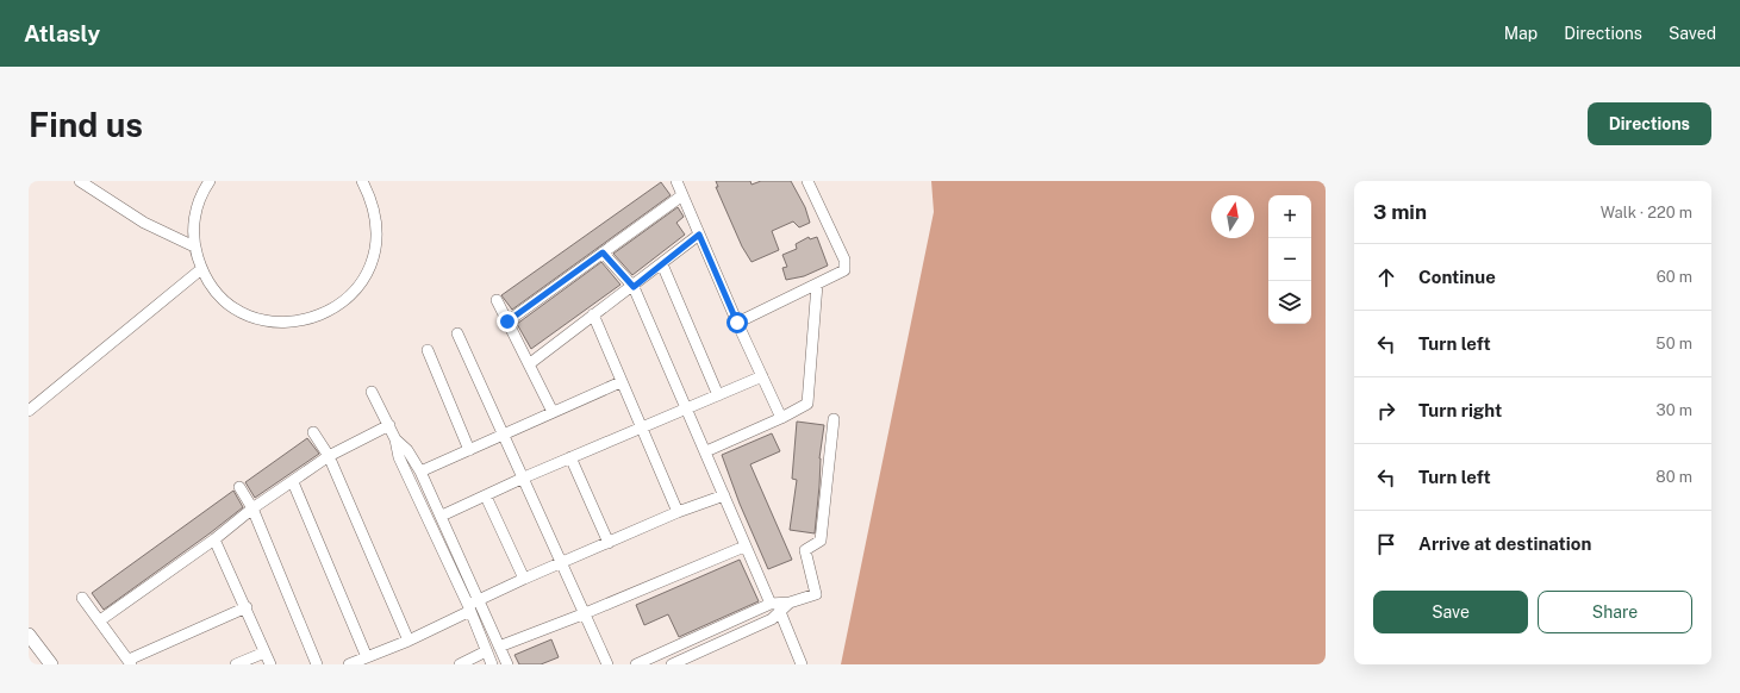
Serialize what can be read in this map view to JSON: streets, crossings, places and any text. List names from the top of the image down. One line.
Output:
{"north":"top","page":{"header":"Atlasly","nav":["Map","Directions","Saved"],"buttons":["Directions",["Save","Share"]],"title":"Find us","heading":["3 min","Walk · 220 m"],"map_buttons":["+","−"],"list":[["Continue","60 m"],["Turn left","50 m"],["Turn right","30 m"],["Turn left","80 m"],"Arrive at destination"]}}
